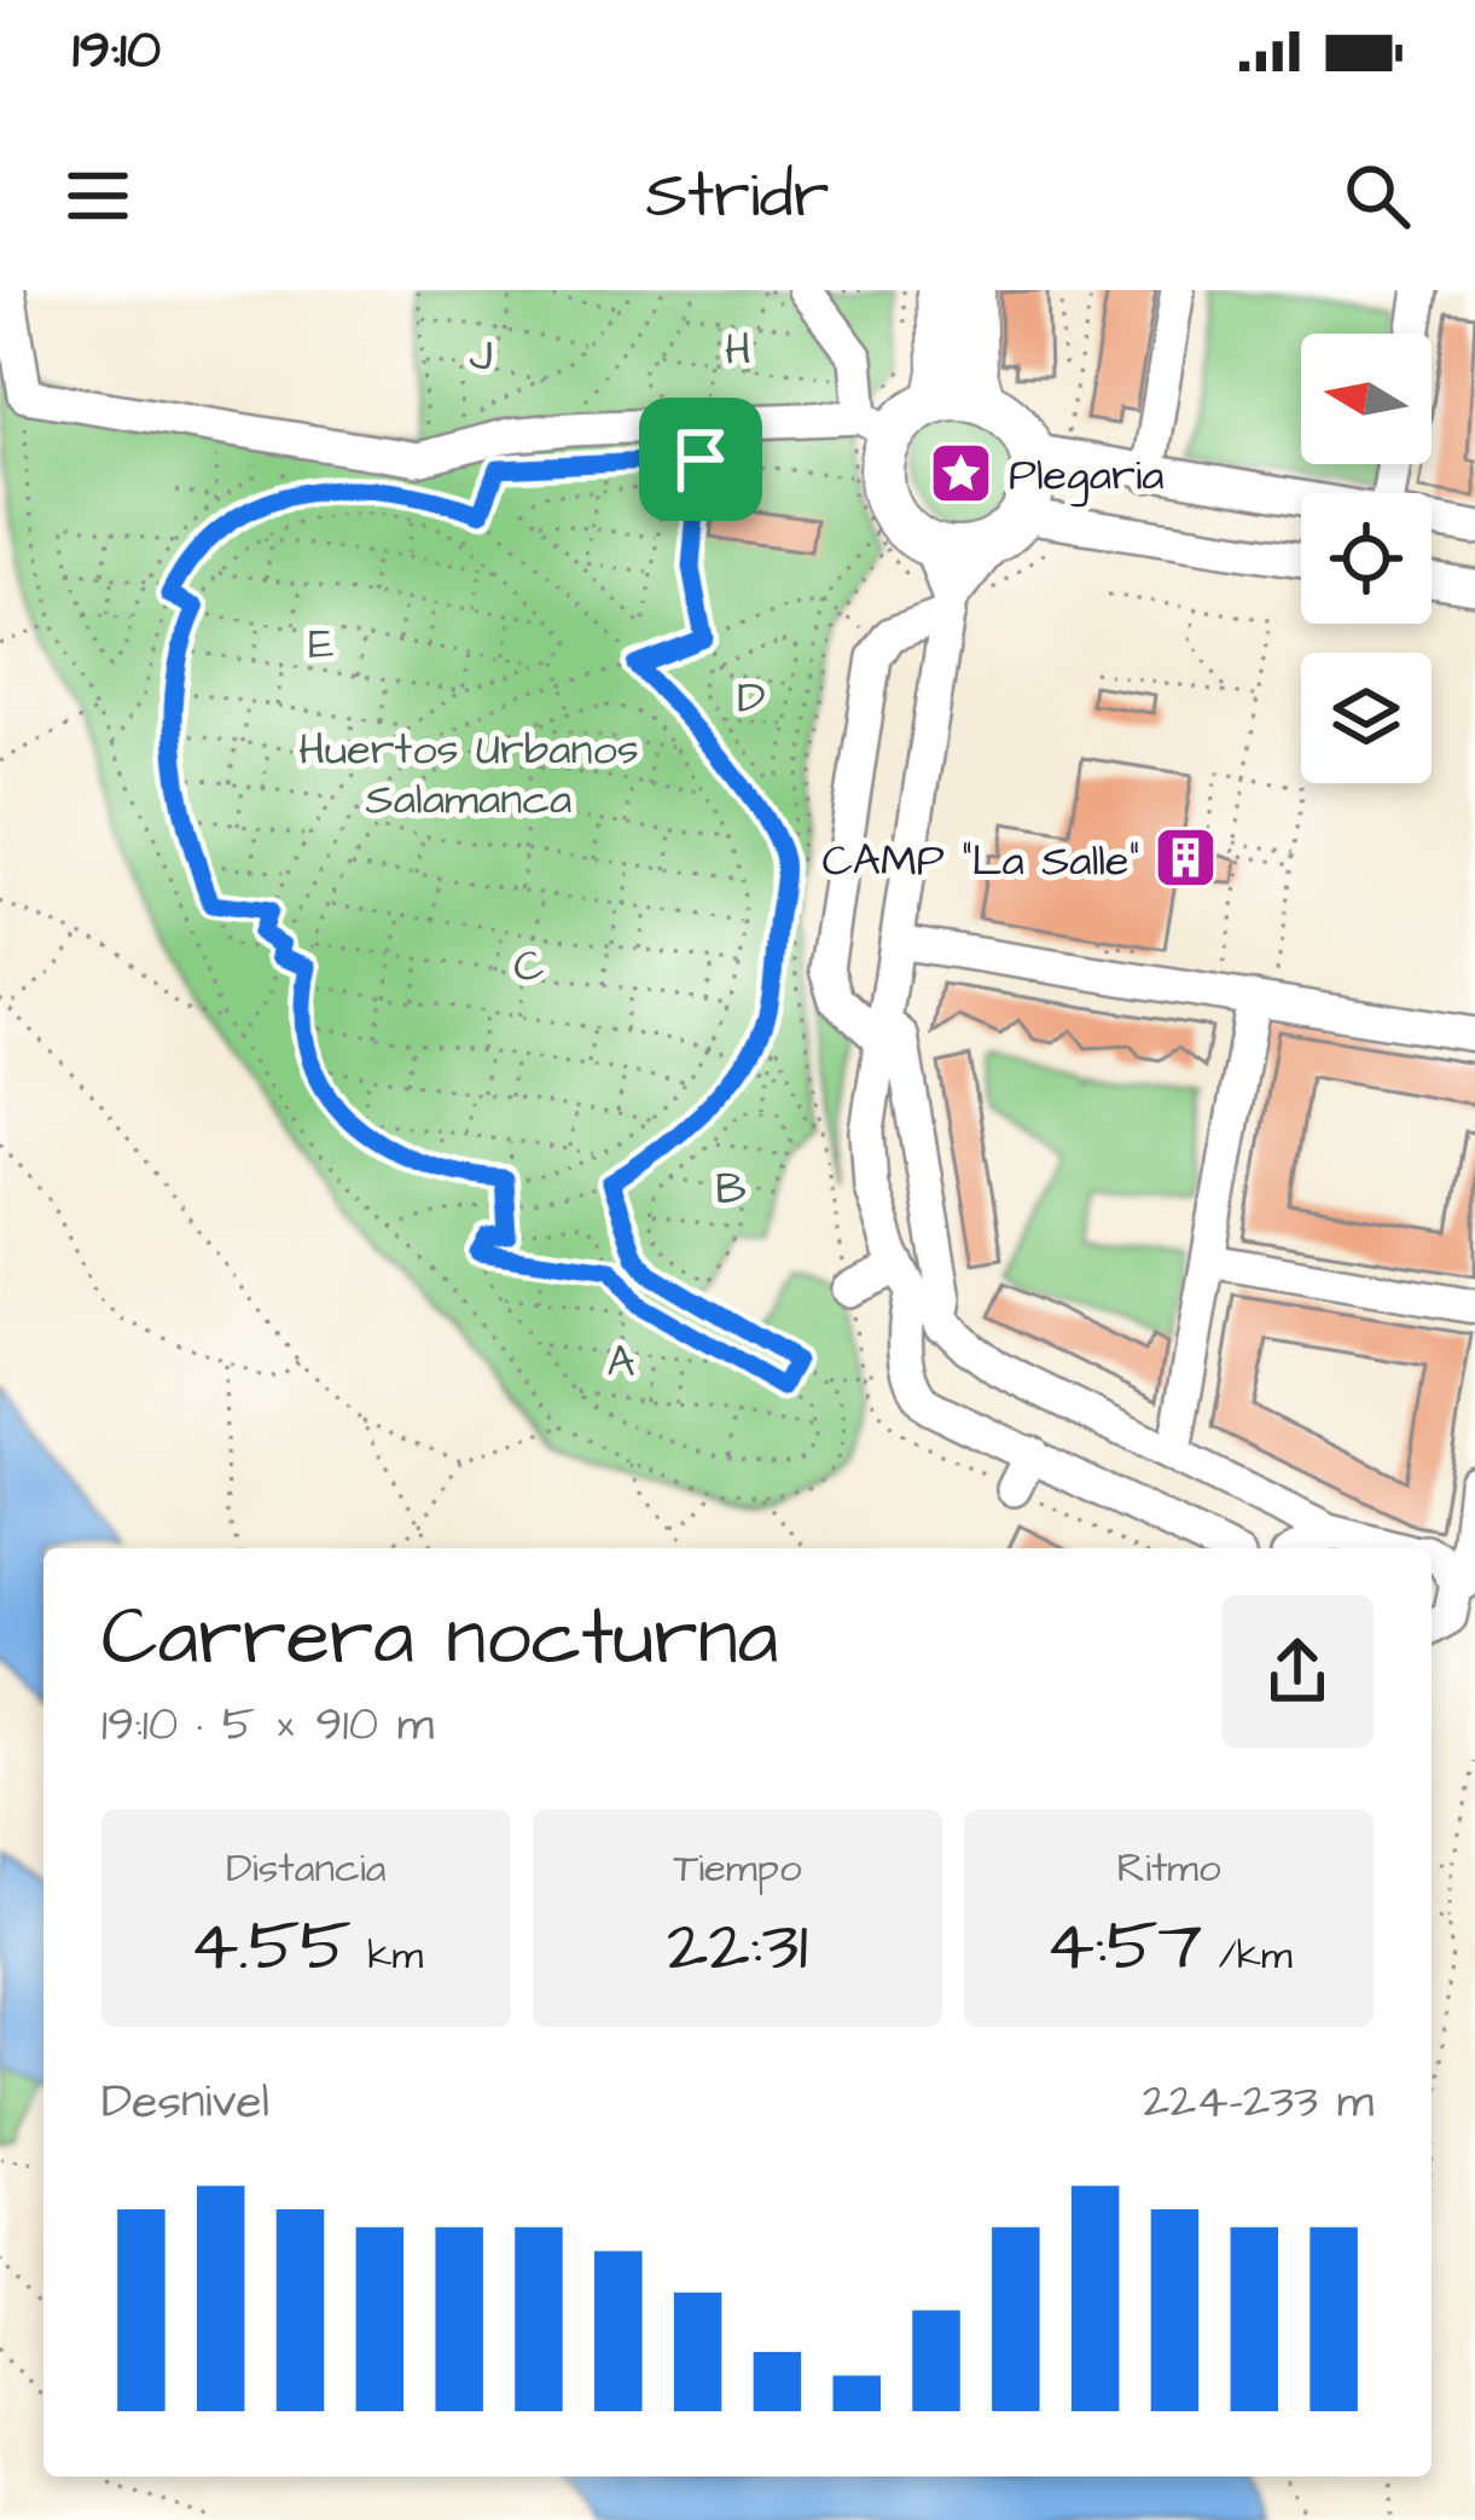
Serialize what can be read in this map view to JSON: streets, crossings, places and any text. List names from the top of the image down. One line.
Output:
{"parks":["H","J","E","D","Huertos Urbanos Salamanca","C","B","A"],"places":{"place":["Plegaria"],"building":["CAMP \"La Salle\""]},"north":"left","page":{"status":"19:10","header":"Stridr","heading":["Carrera nocturna","19:10 · 5 × 910 m"],"stats":[["Distancia","4.55 km"],["Tiempo","22:31"],["Ritmo","4:57 /km"]],"chart":["Desnivel","224–233 m"]}}
